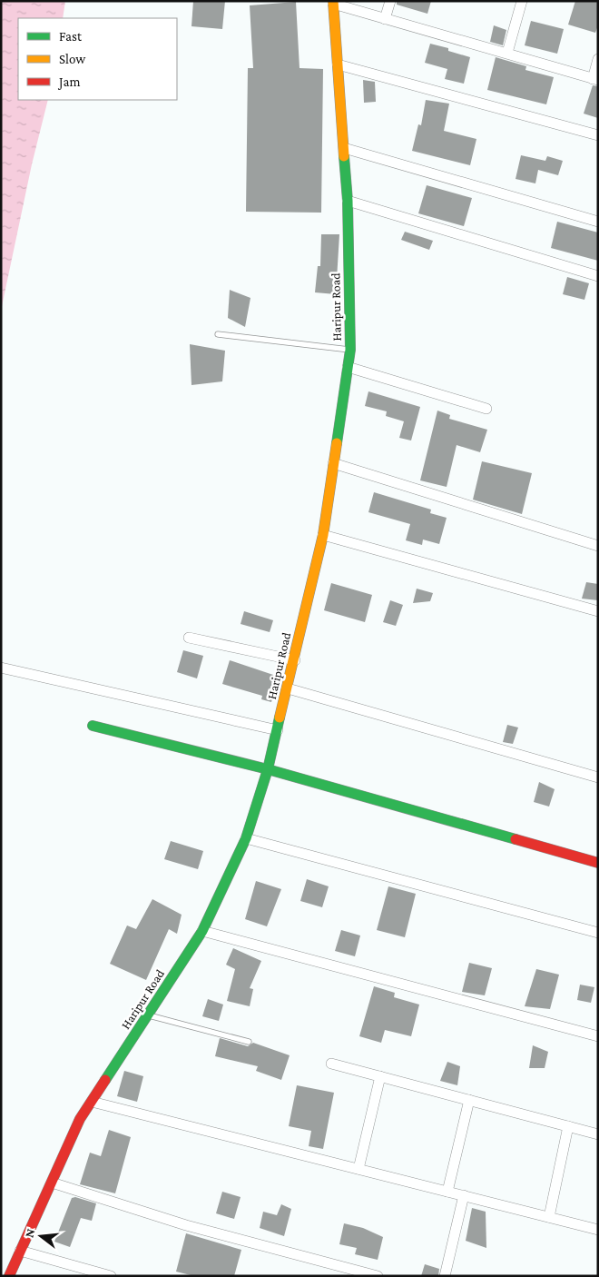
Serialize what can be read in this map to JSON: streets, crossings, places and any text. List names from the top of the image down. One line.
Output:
{"streets":{"street":["Haripur Road"]},"legend":["Fast","Slow","Jam"],"north":"left"}
